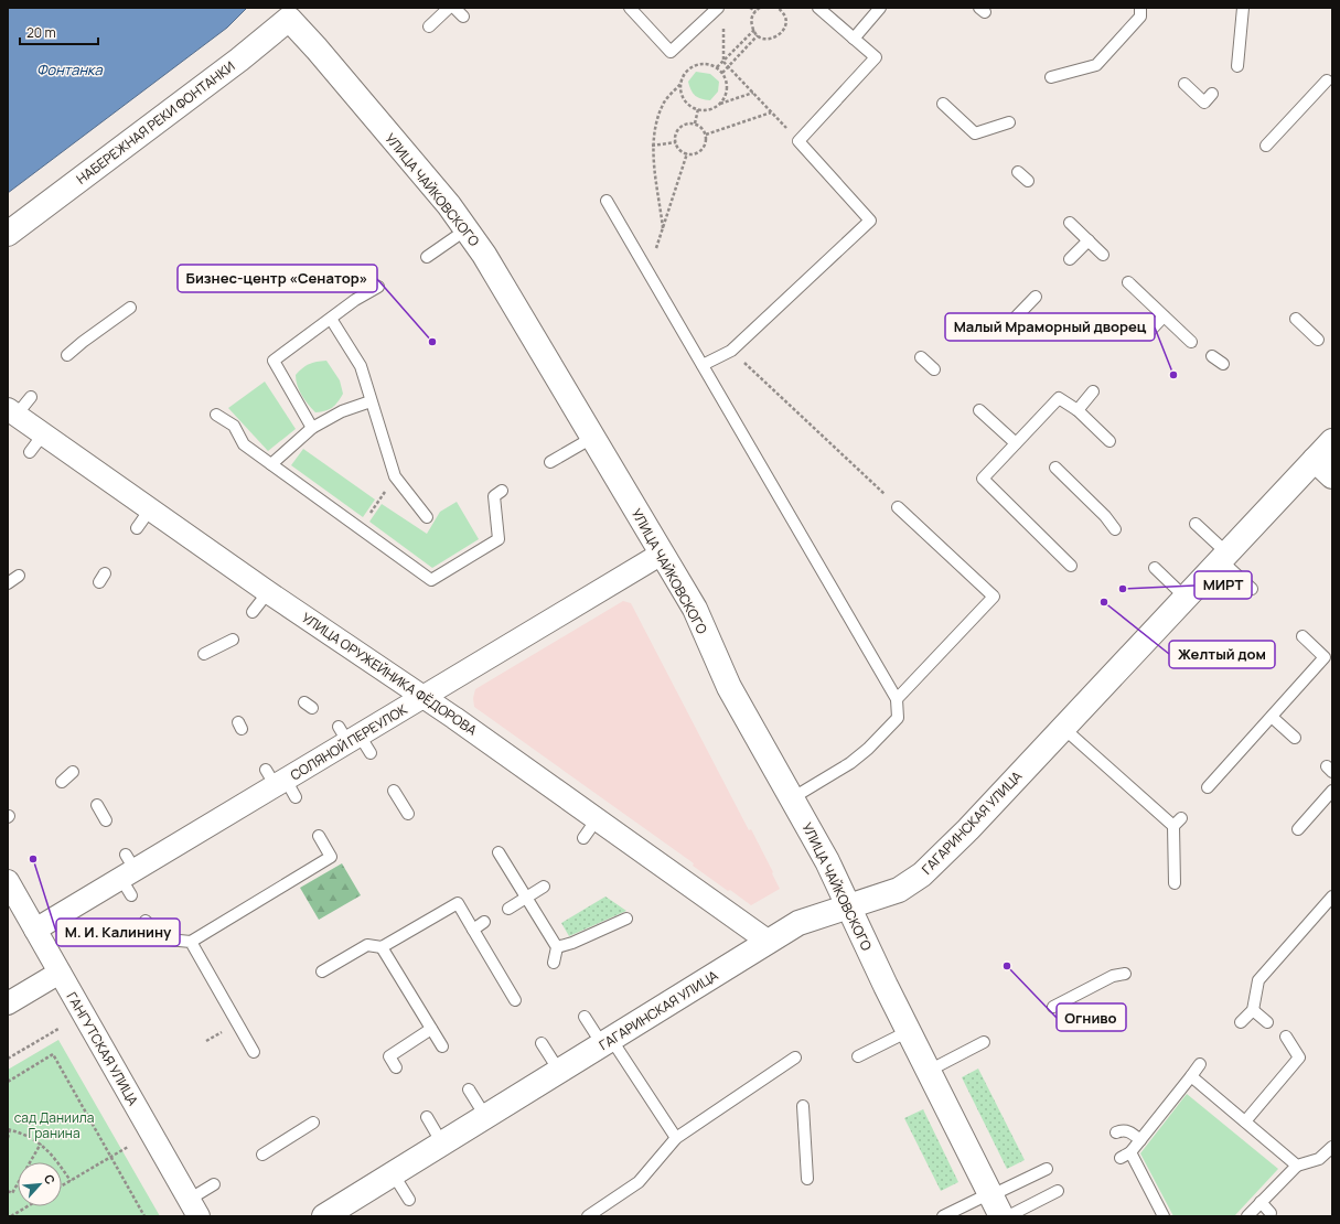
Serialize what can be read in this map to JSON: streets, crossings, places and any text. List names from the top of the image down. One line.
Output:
{"streets":{"street":["НАБЕРЕЖНАЯ РЕКИ ФОНТАНКИ","УЛИЦА ЧАЙКОВСКОГО","УЛИЦА ОРУЖЕЙНИКА ФЁДОРОВА","СОЛЯНОЙ ПЕРЕУЛОК","ГАГАРИНСКАЯ УЛИЦА","ГАНГУТСКАЯ УЛИЦА"]},"crossings":[["НАБЕРЕЖНАЯ РЕКИ ФОНТАНКИ","УЛИЦА ЧАЙКОВСКОГО"],["УЛИЦА ЧАЙКОВСКОГО","СОЛЯНОЙ ПЕРЕУЛОК"],["УЛИЦА ЧАЙКОВСКОГО","ГАГАРИНСКАЯ УЛИЦА"],["УЛИЦА ОРУЖЕЙНИКА ФЁДОРОВА","СОЛЯНОЙ ПЕРЕУЛОК"],["УЛИЦА ОРУЖЕЙНИКА ФЁДОРОВА","ГАГАРИНСКАЯ УЛИЦА"],["СОЛЯНОЙ ПЕРЕУЛОК","ГАНГУТСКАЯ УЛИЦА"]],"water":["Фонтанка"],"parks":["сад Даниила Гранина"],"places":["Бизнес-центр «Сенатор»","Малый Мраморный дворец","МИРТ","Желтый дом","М. И. Калинину","Огниво"],"scale_bar":"20 m","north":"top right"}
